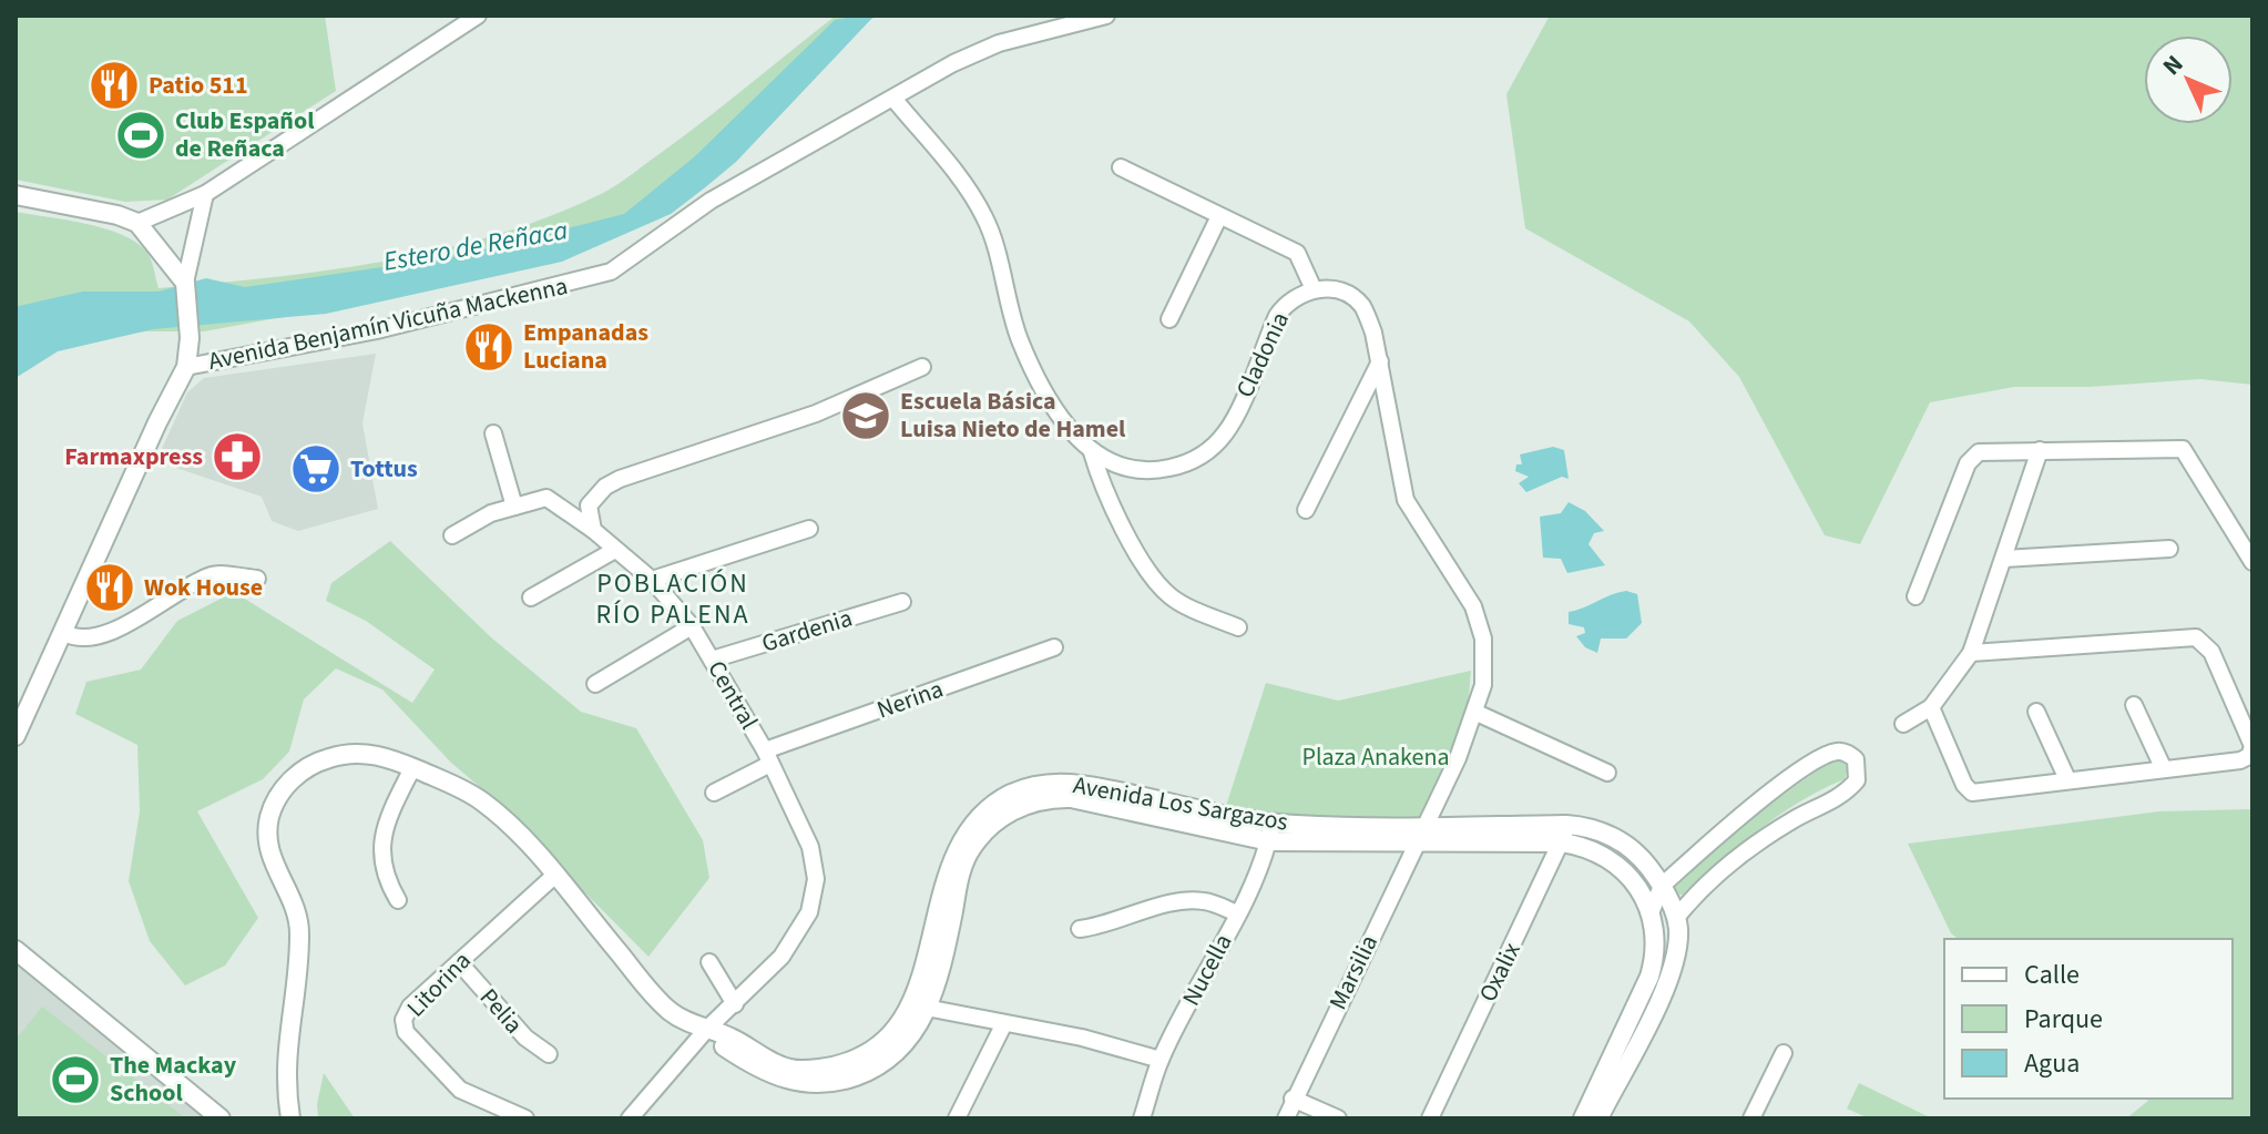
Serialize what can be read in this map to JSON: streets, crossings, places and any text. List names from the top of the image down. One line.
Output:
{"streets":{"street":["Avenida Benjamín Vicuña Mackenna","Cladonia","Gardenia","Central","Nerina","Avenida Los Sargazos","Nucella","Marsilia","Oxalix","Litorina","Pelia"]},"crossings":[["Avenida Benjamín Vicuña Mackenna","Cladonia"],["Cladonia","Avenida Los Sargazos"],["Cladonia","Marsilia"],["Gardenia","Central"],["Central","Nerina"],["Central","Avenida Los Sargazos"],["Avenida Los Sargazos","Nucella"],["Avenida Los Sargazos","Marsilia"],["Avenida Los Sargazos","Oxalix"],["Avenida Los Sargazos","Litorina"],["Litorina","Pelia"]],"districts":["POBLACIÓN RÍO PALENA"],"water":["Estero de Reñaca"],"parks":["Plaza Anakena"],"places":{"restaurant":["Patio 511","Empanadas Luciana","Wok House"],"sports":["Club Español de Reñaca","The Mackay School"],"school or university":["Escuela Básica Luisa Nieto de Hamel"],"pharmacy":["Farmaxpress"],"supermarket":["Tottus"]},"legend":["Calle","Parque","Agua"],"north":"top left"}
